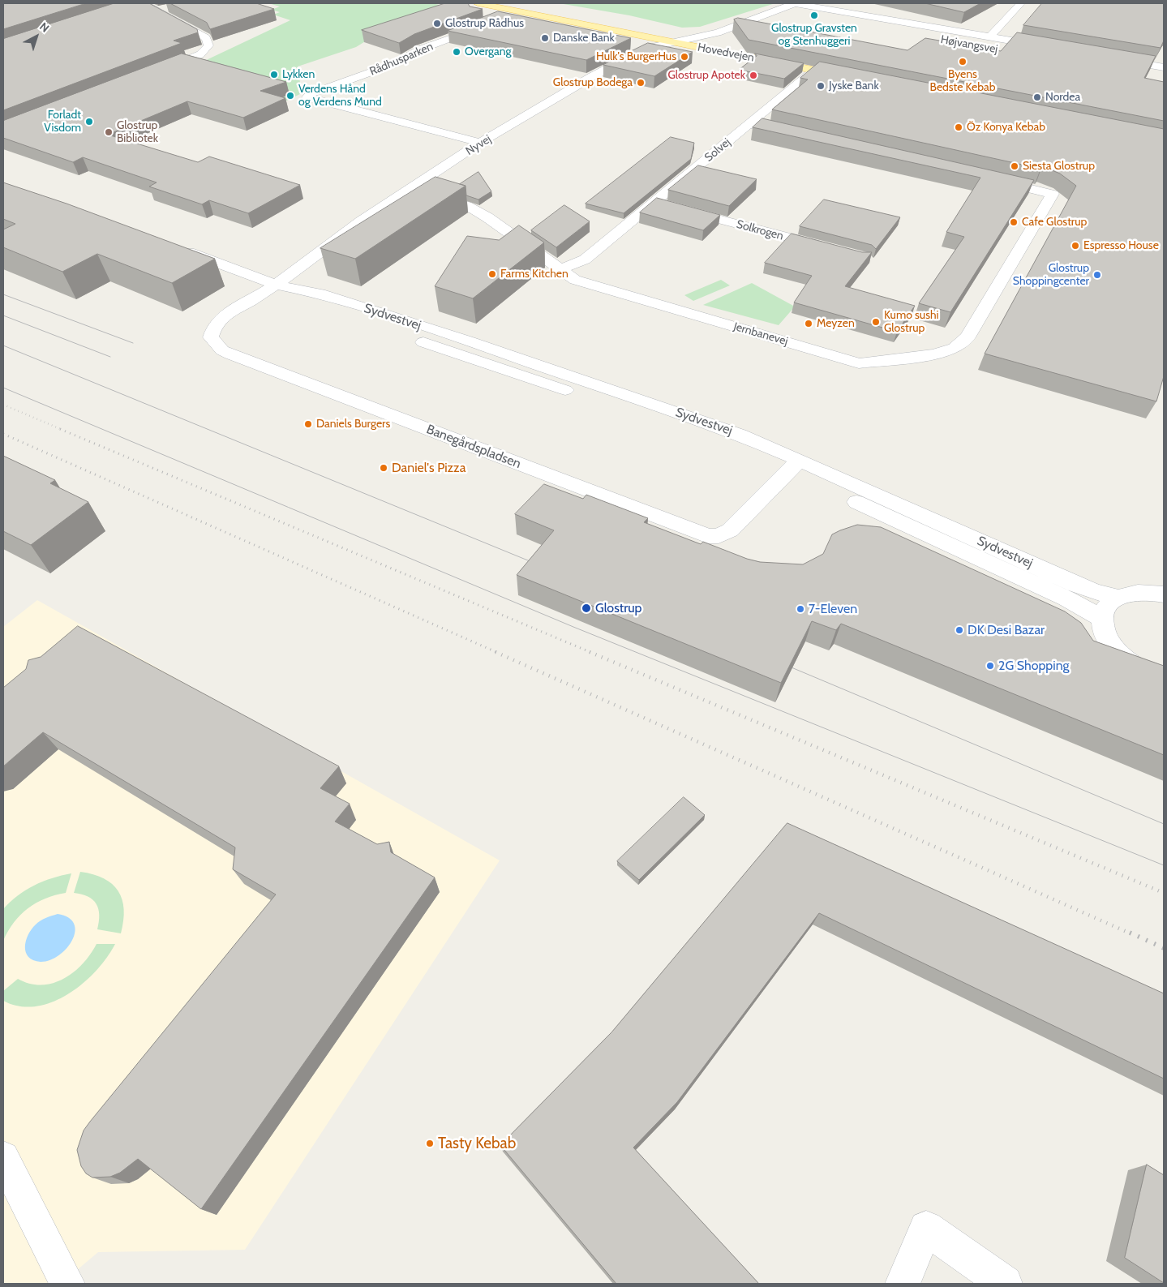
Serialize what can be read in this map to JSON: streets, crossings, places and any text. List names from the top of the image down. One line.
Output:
{"streets":{"main road":["Hovedvejen"],"street":["Højvangsvej","Rådhusparken","Nyvej","Solvej","Solkrogen","Sydvestvej","Jernbanevej","Banegårdspladsen"]},"crossings":[["Højvangsvej","Nyvej"],["Hovedvejen","Nyvej"],["Hovedvejen","Solvej"],["Rådhusparken","Nyvej"],["Nyvej","Sydvestvej"],["Nyvej","Jernbanevej"],["Nyvej","Banegårdspladsen"],["Solvej","Solkrogen"],["Solvej","Jernbanevej"],["Sydvestvej","Banegårdspladsen"]],"places":["Glostrup Gravsten og Stenhuggeri","Glostrup Rådhus","Danske Bank","Overgang","Hulk's BurgerHus","Byens Bedste Kebab","Lykken","Glostrup Apotek","Glostrup Bodega","Jyske Bank","Verdens Hånd og Verdens Mund","Nordea","Forladt Visdom","Öz Konya Kebab","Glostrup Bibliotek","Siesta Glostrup","Cafe Glostrup","Espresso House","Farms Kitchen","Glostrup Shoppingcenter","Kumo sushi Glostrup","Meyzen","Daniels Burgers","Daniel's Pizza","Glostrup","7-Eleven","DK Desi Bazar","2G Shopping","Tasty Kebab"],"north":"top right"}
